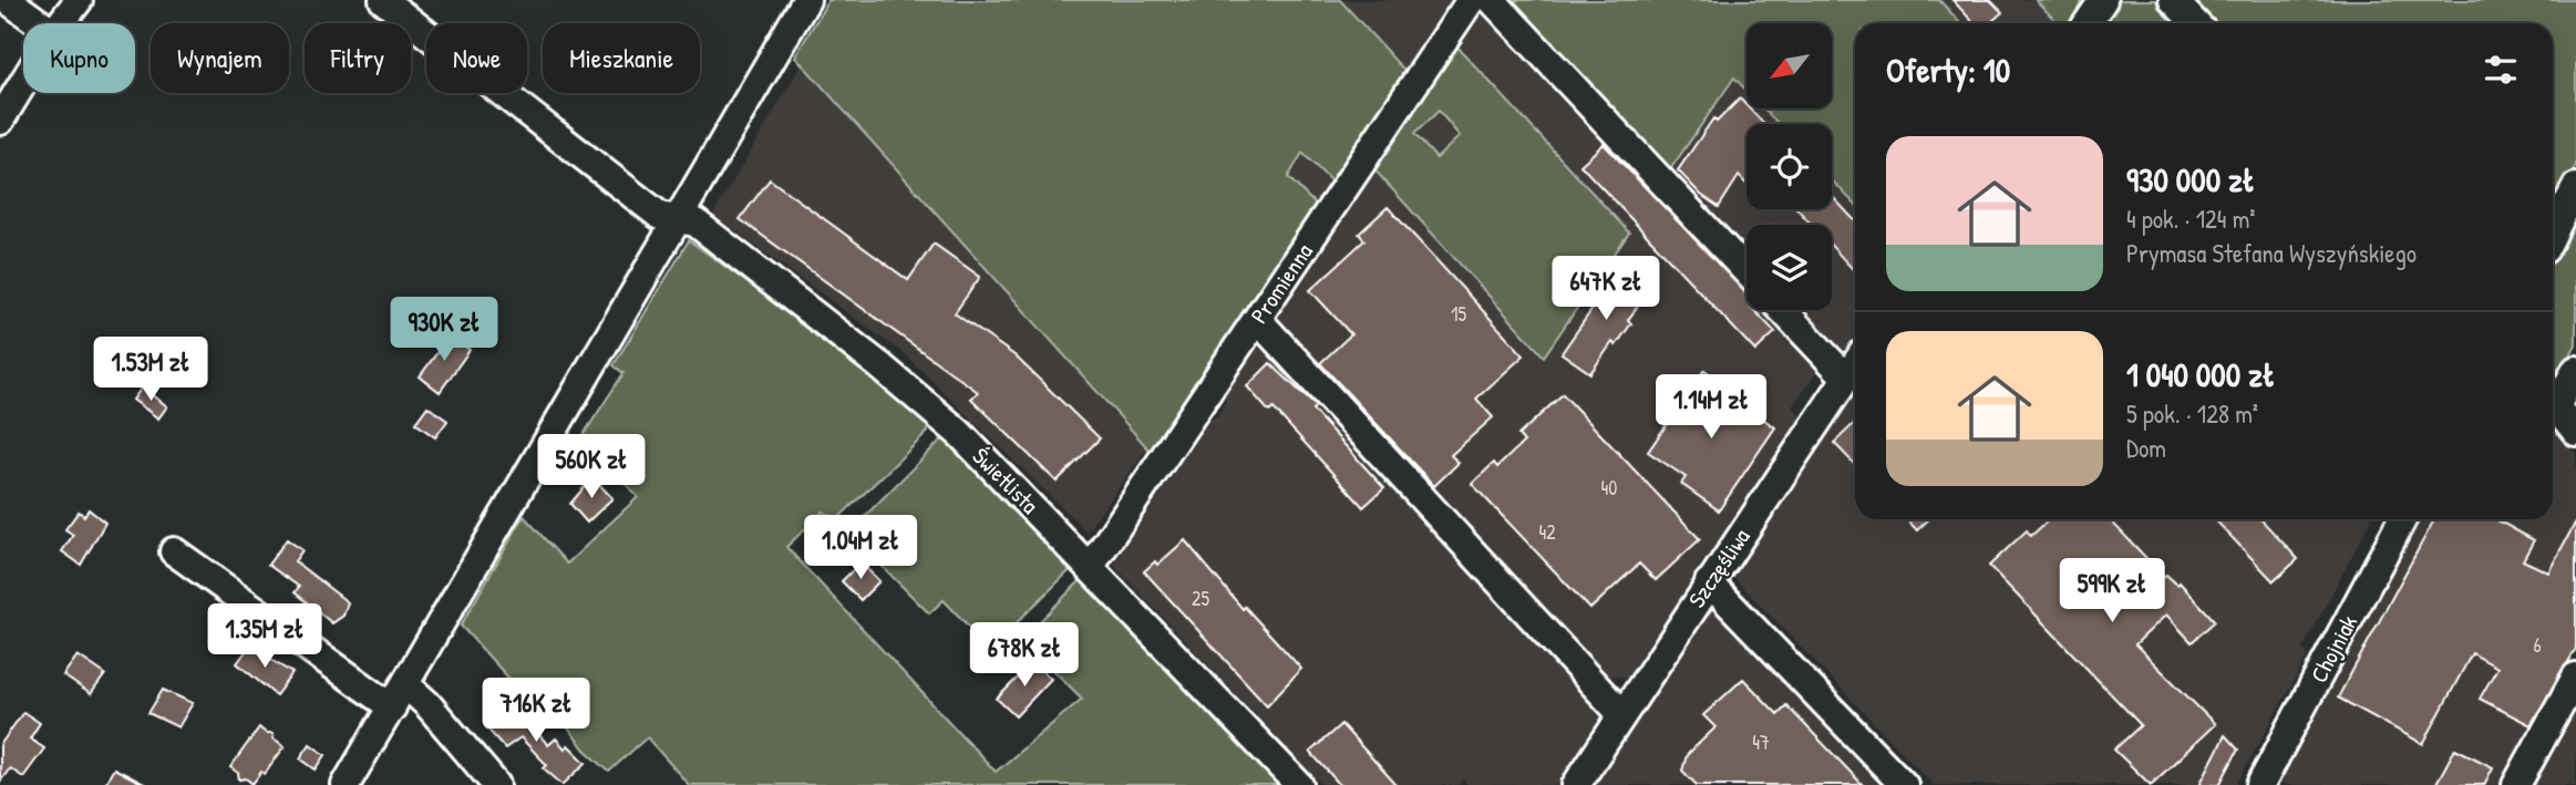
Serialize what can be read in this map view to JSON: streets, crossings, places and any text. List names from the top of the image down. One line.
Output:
{"streets":{"street":["Promienna","Świetlista","Szczęśliwa","Chojniak"]},"crossings":[["Promienna","Świetlista"]],"house_numbers":["15","40","42","25","6","47"],"north":"bottom left","page":{"chip":["Kupno","Wynajem","Filtry","Nowe","Mieszkanie"],"heading":"Oferty: 10","list":[{"name":"930 000 zł","note":"4 pok. · 124 m² · Prymasa Stefana Wyszyńskiego"},{"name":"1 040 000 zł","note":"5 pok. · 128 m² · Dom"}],"price":["647K zł","930K zł","1.53M zł","1.14M zł","560K zł","1.04M zł","599K zł","1.35M zł","678K zł","716K zł"]}}
